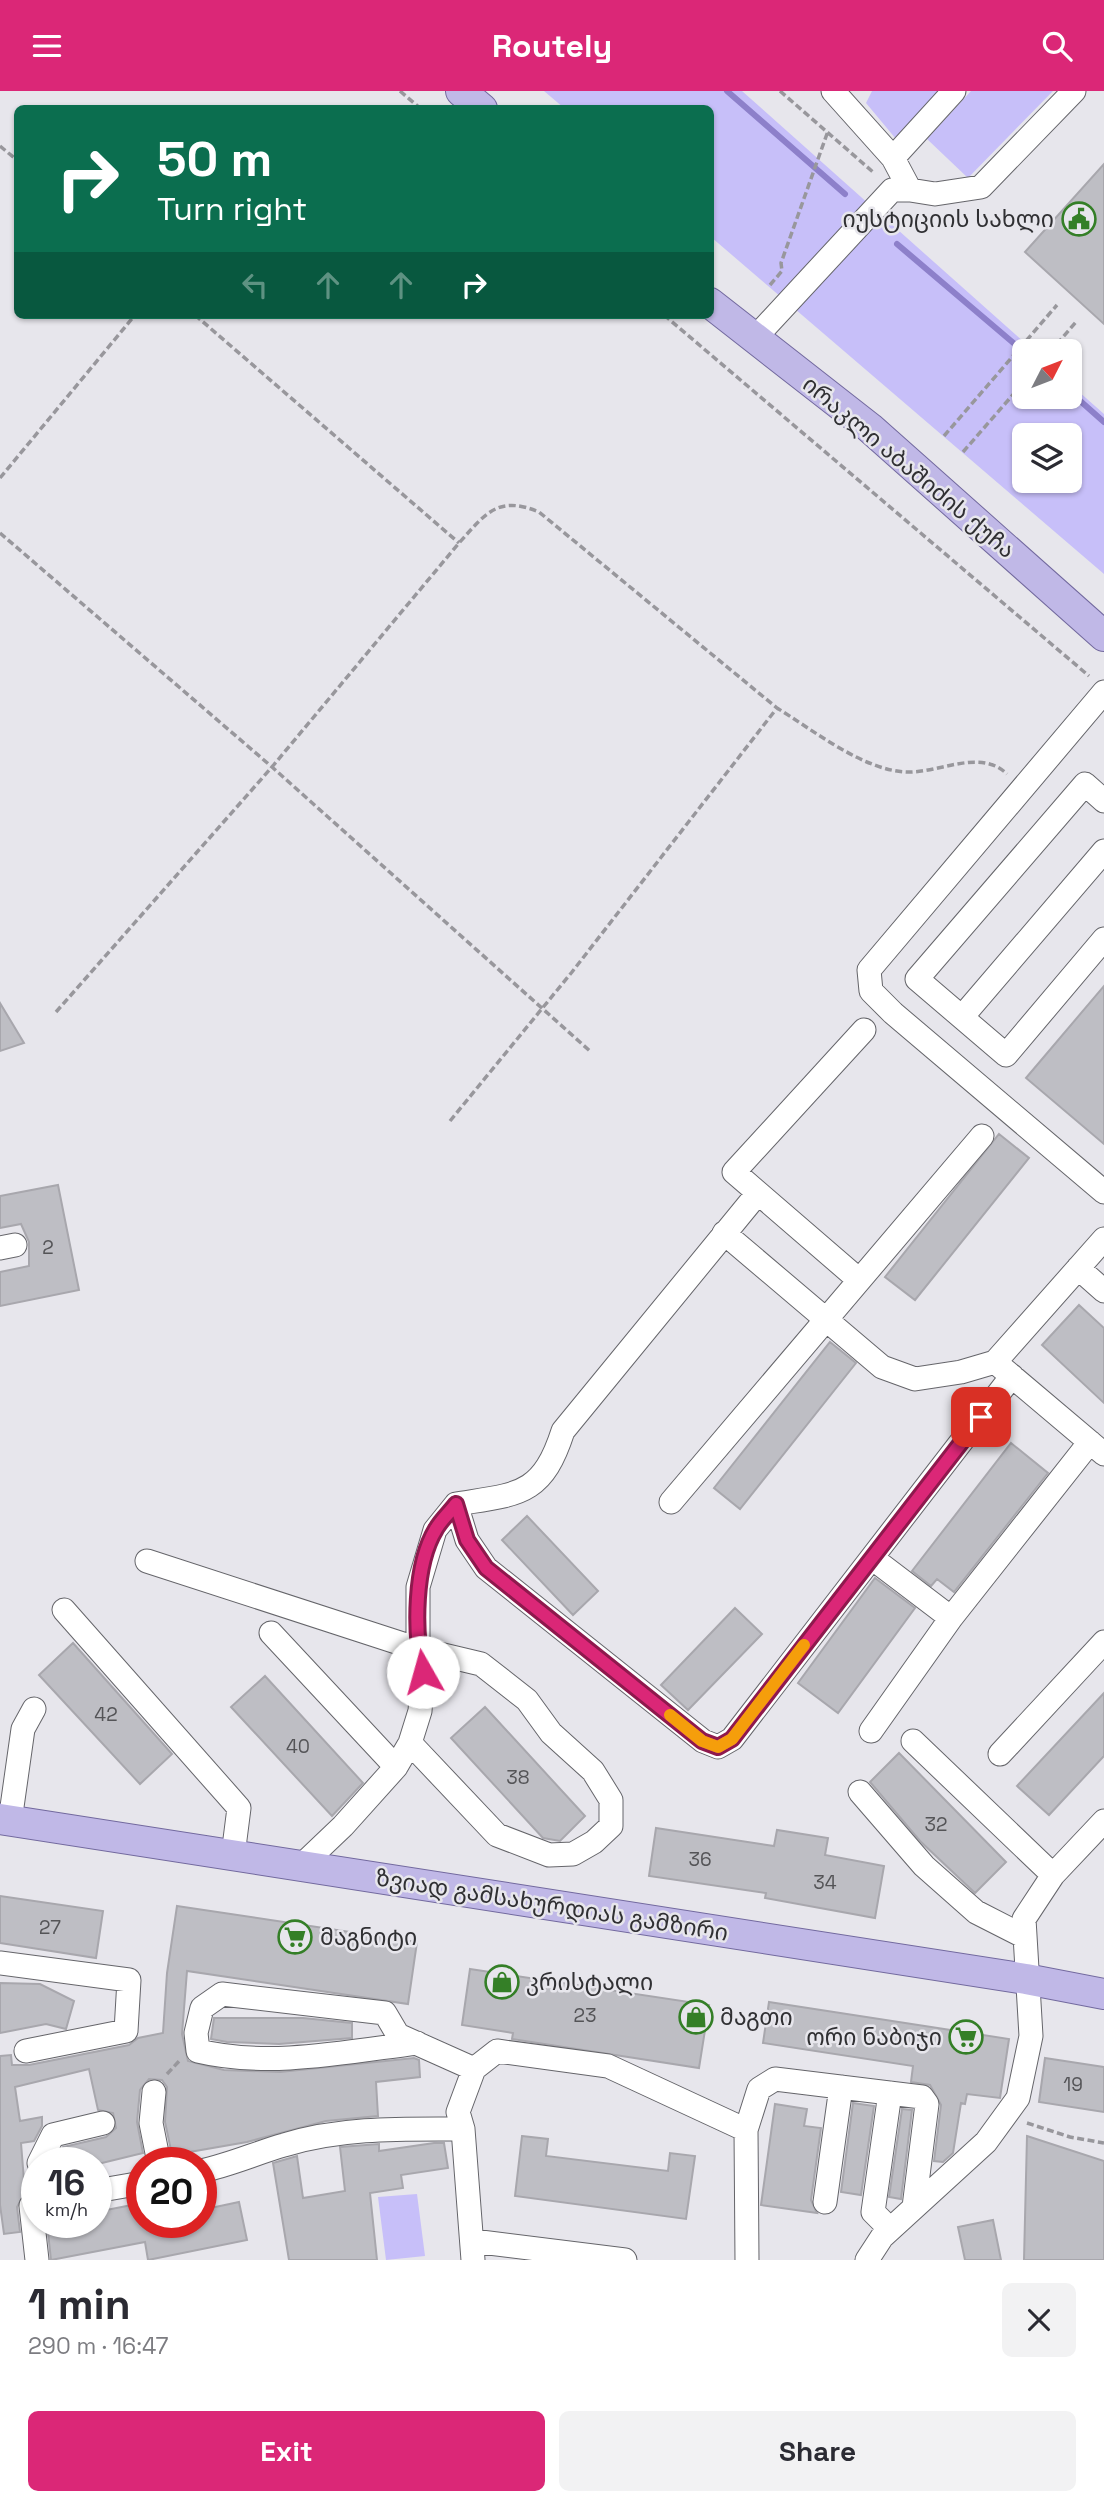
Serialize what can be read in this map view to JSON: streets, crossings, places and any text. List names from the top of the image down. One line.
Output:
{"streets":{"main road":["ირაკლი აბაშიძის ქუჩა","ზვიად გამსახურდიას გამზირი"]},"places":{"public building":["იუსტიციის სახლი"],"supermarket":["მაგნიტი","ორი ნაბიჯი"],"shop":["კრისტალი","მაგთი"]},"house_numbers":["2","42","40","38","32","36","34","27","23","19"],"north":"top right","page":{"header":"Routely","turn":["50 m","Turn right"],"speed":"16 km/h","limit":"20","heading":["1 min","290 m · 16:47"],"buttons":["Exit","Share"]}}
